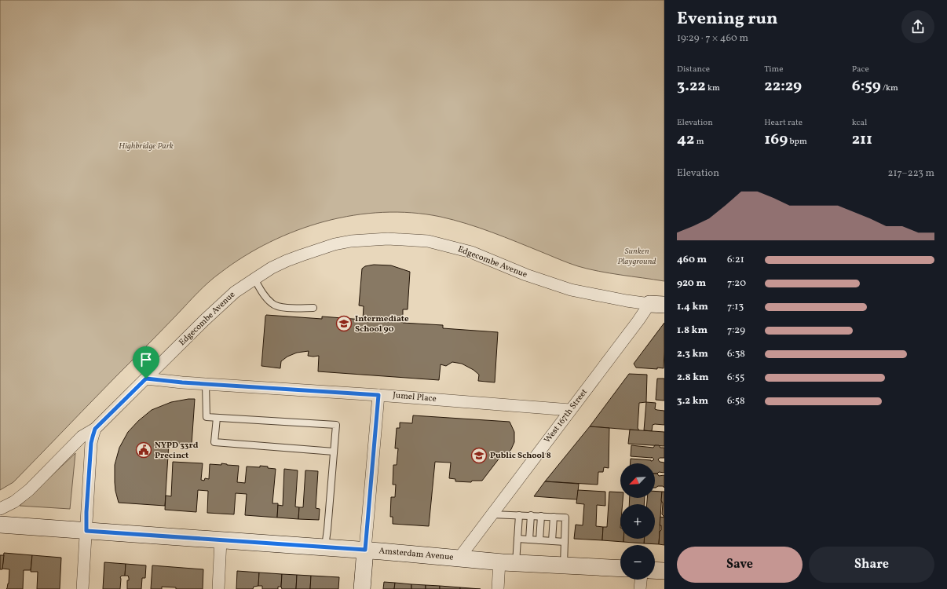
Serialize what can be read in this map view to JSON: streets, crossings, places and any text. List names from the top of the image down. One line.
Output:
{"streets":{"main road":["Amsterdam Avenue"],"street":["Edgecombe Avenue","Jumel Place","West 167th Street"]},"crossings":[["Edgecombe Avenue","Jumel Place"],["Edgecombe Avenue","West 167th Street"],["Jumel Place","West 167th Street"],["West 167th Street","Amsterdam Avenue"]],"parks":["Highbridge Park","Sunken Playground"],"places":{"school or university":["Intermediate School 90","Public School 8"],"public building":["NYPD 33rd Precinct"]},"north":"bottom left","page":{"heading":["Evening run","19:29 · 7 × 460 m"],"stats":[["Distance","3.22 km"],["Time","22:29"],["Pace","6:59 /km"],["Elevation","42 m"],["Heart rate","169 bpm"],["kcal","211"]],"chart":["Elevation","217–223 m"],"list":[{"name":"460 m","note":"6:21"},{"name":"920 m","note":"7:20"},{"name":"1.4 km","note":"7:13"},{"name":"1.8 km","note":"7:29"},{"name":"2.3 km","note":"6:38"},{"name":"2.8 km","note":"6:55"},{"name":"3.2 km","note":"6:58"}],"map_buttons":["+","−"],"buttons":["Save","Share"]}}
